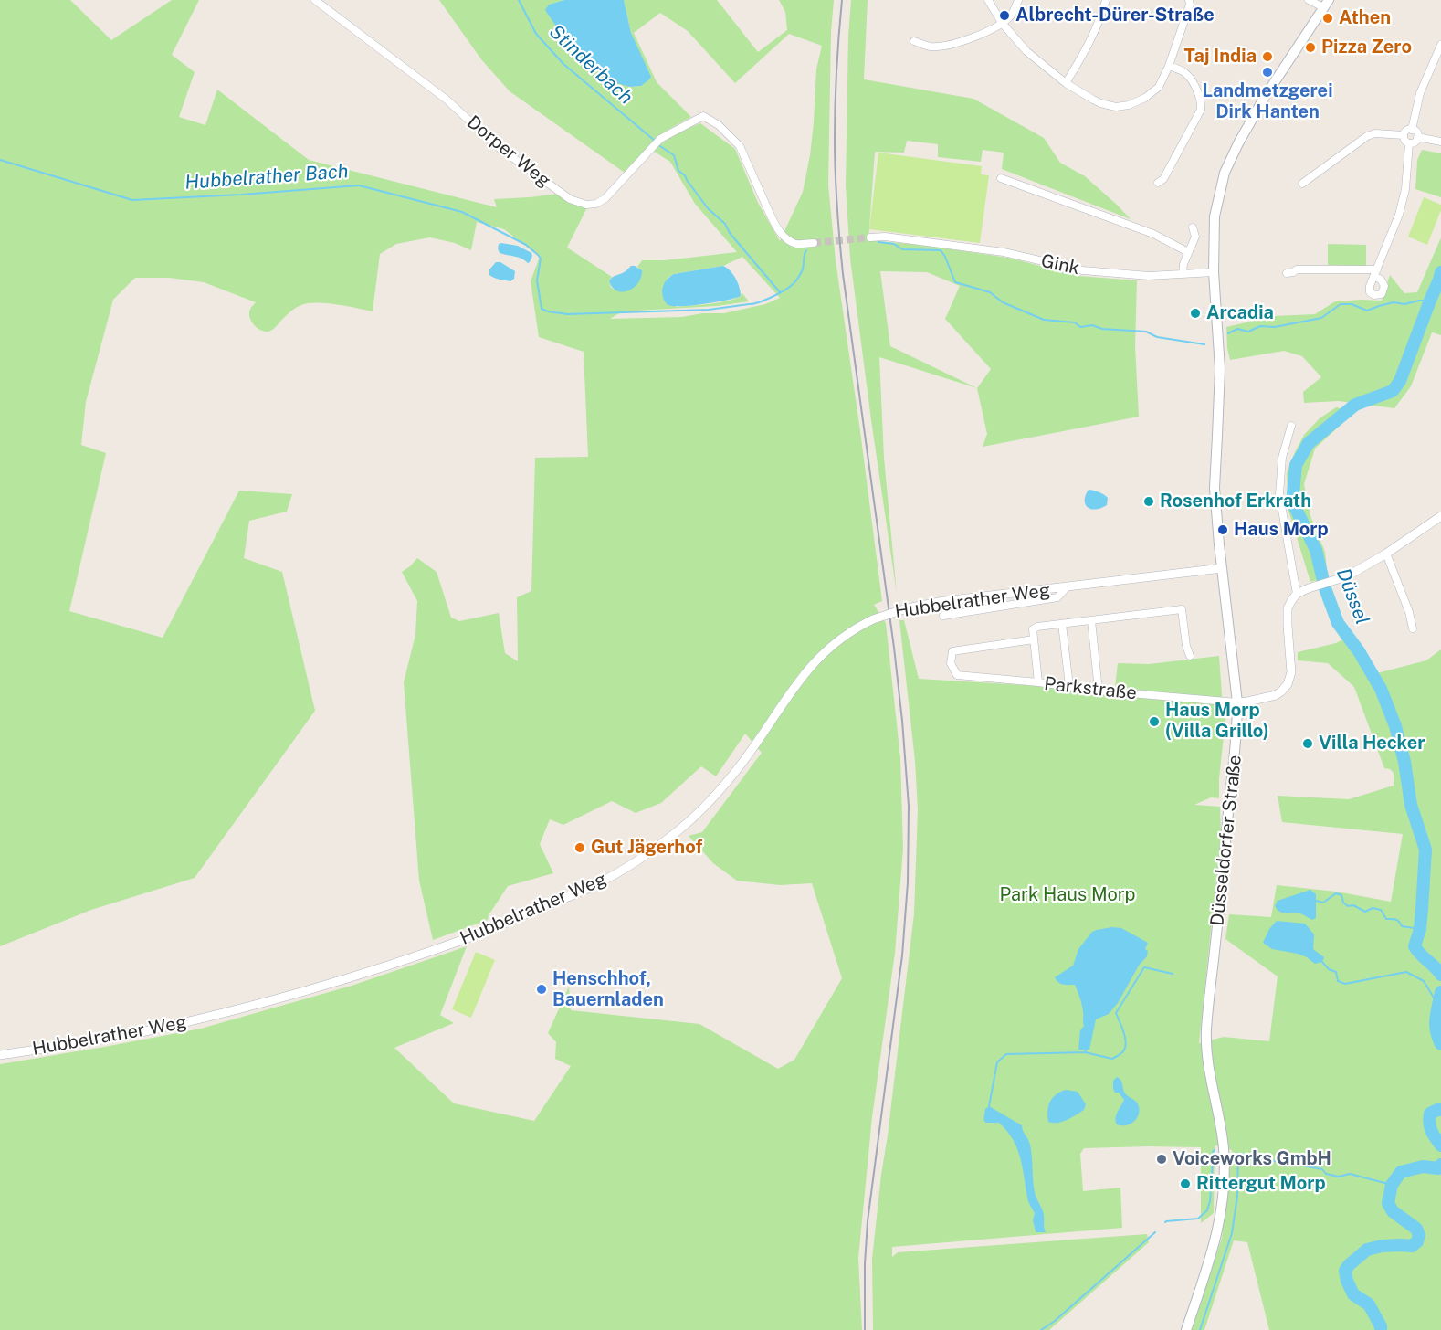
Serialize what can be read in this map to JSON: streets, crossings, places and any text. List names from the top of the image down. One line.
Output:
{"streets":{"main road":["Düsseldorfer Straße"],"street":["Dorper Weg","Gink","Hubbelrather Weg","Parkstraße"]},"crossings":[["Gink","Düsseldorfer Straße"],["Hubbelrather Weg","Düsseldorfer Straße"],["Parkstraße","Düsseldorfer Straße"]],"water":["Stinderbach","Hubbelrather Bach","Düssel"],"parks":["Park Haus Morp"],"places":["Albrecht-Dürer-Straße","Athen","Pizza Zero","Taj India","Landmetzgerei Dirk Hanten","Arcadia","Rosenhof Erkrath","Haus Morp","Haus Morp (Villa Grillo)","Villa Hecker","Gut Jägerhof","Henschhof, Bauernladen","Voiceworks GmbH","Rittergut Morp"]}
